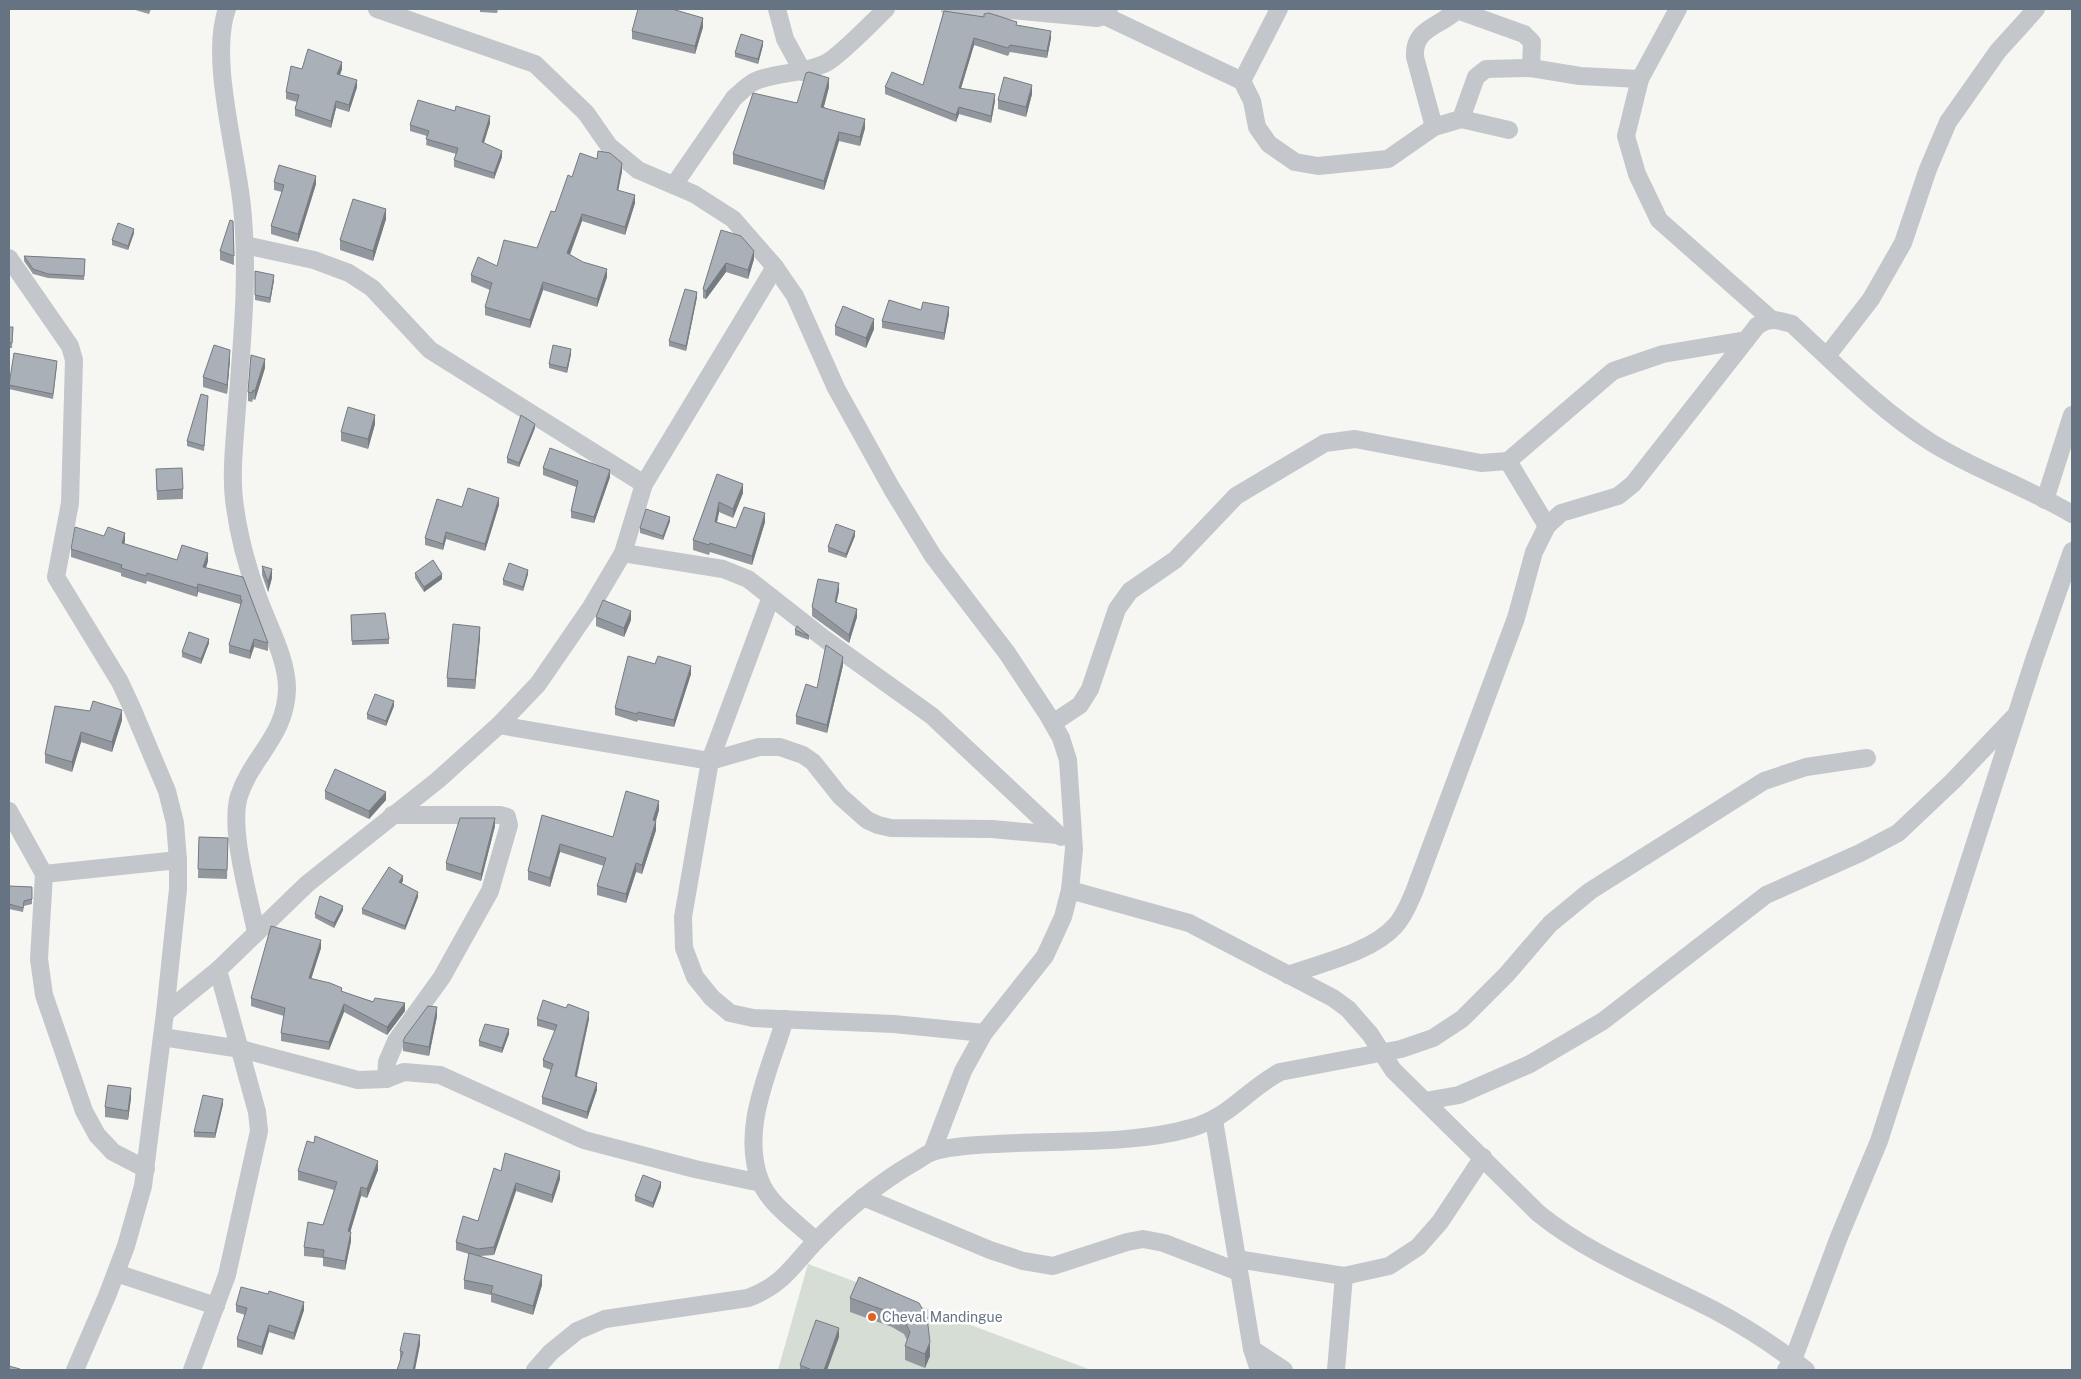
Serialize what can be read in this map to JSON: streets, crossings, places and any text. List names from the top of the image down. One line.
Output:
{"places":["Cheval Mandingue"]}
